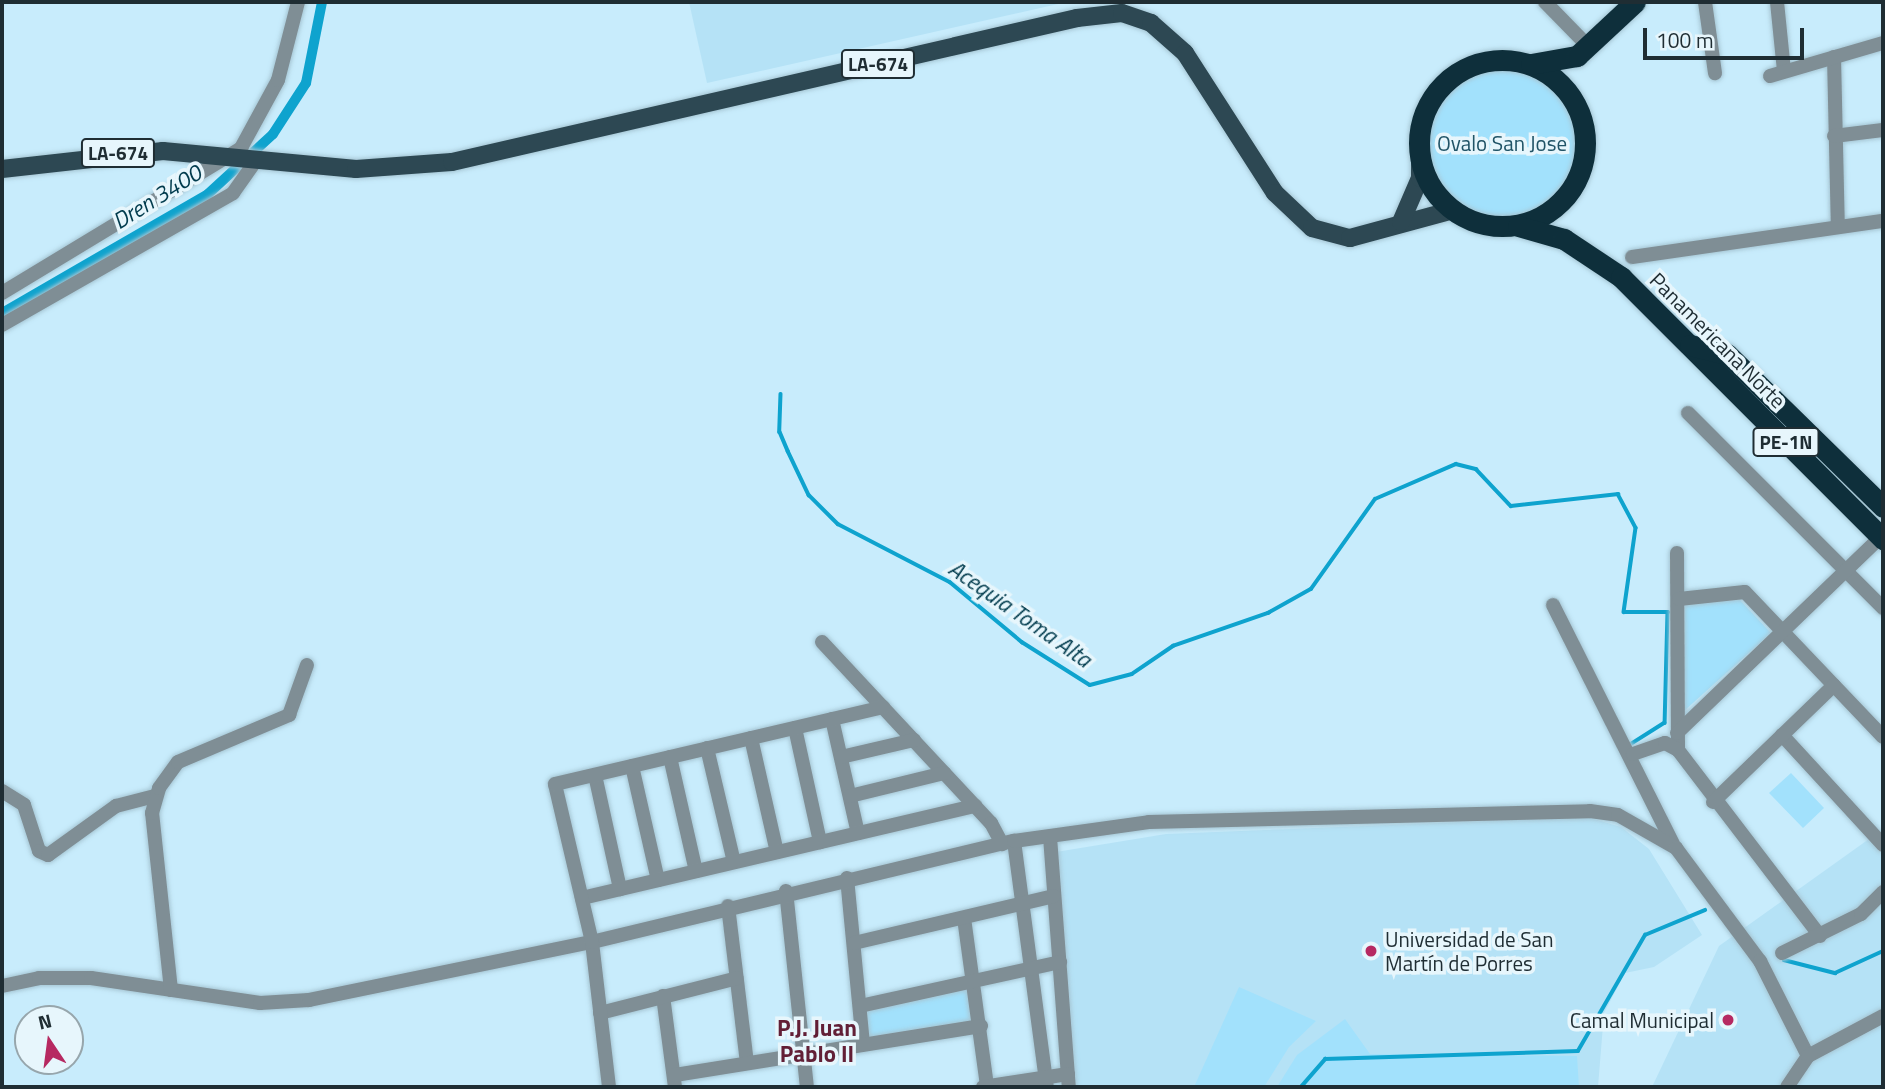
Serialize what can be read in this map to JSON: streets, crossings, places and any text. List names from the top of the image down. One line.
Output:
{"streets":{"highway":["Panamericana Norte","PE-1N"],"main road":["LA-674"]},"crossings":[["LA-674","Panamericana Norte"],["LA-674","PE-1N"],["Panamericana Norte","PE-1N"]],"districts":["P.J. Juan Pablo II"],"water":["Dren 3400","Acequia Toma Alta"],"parks":["Ovalo San Jose"],"places":["Universidad de San Martín de Porres","Camal Municipal"],"scale_bar":"100 m","north":"top"}
